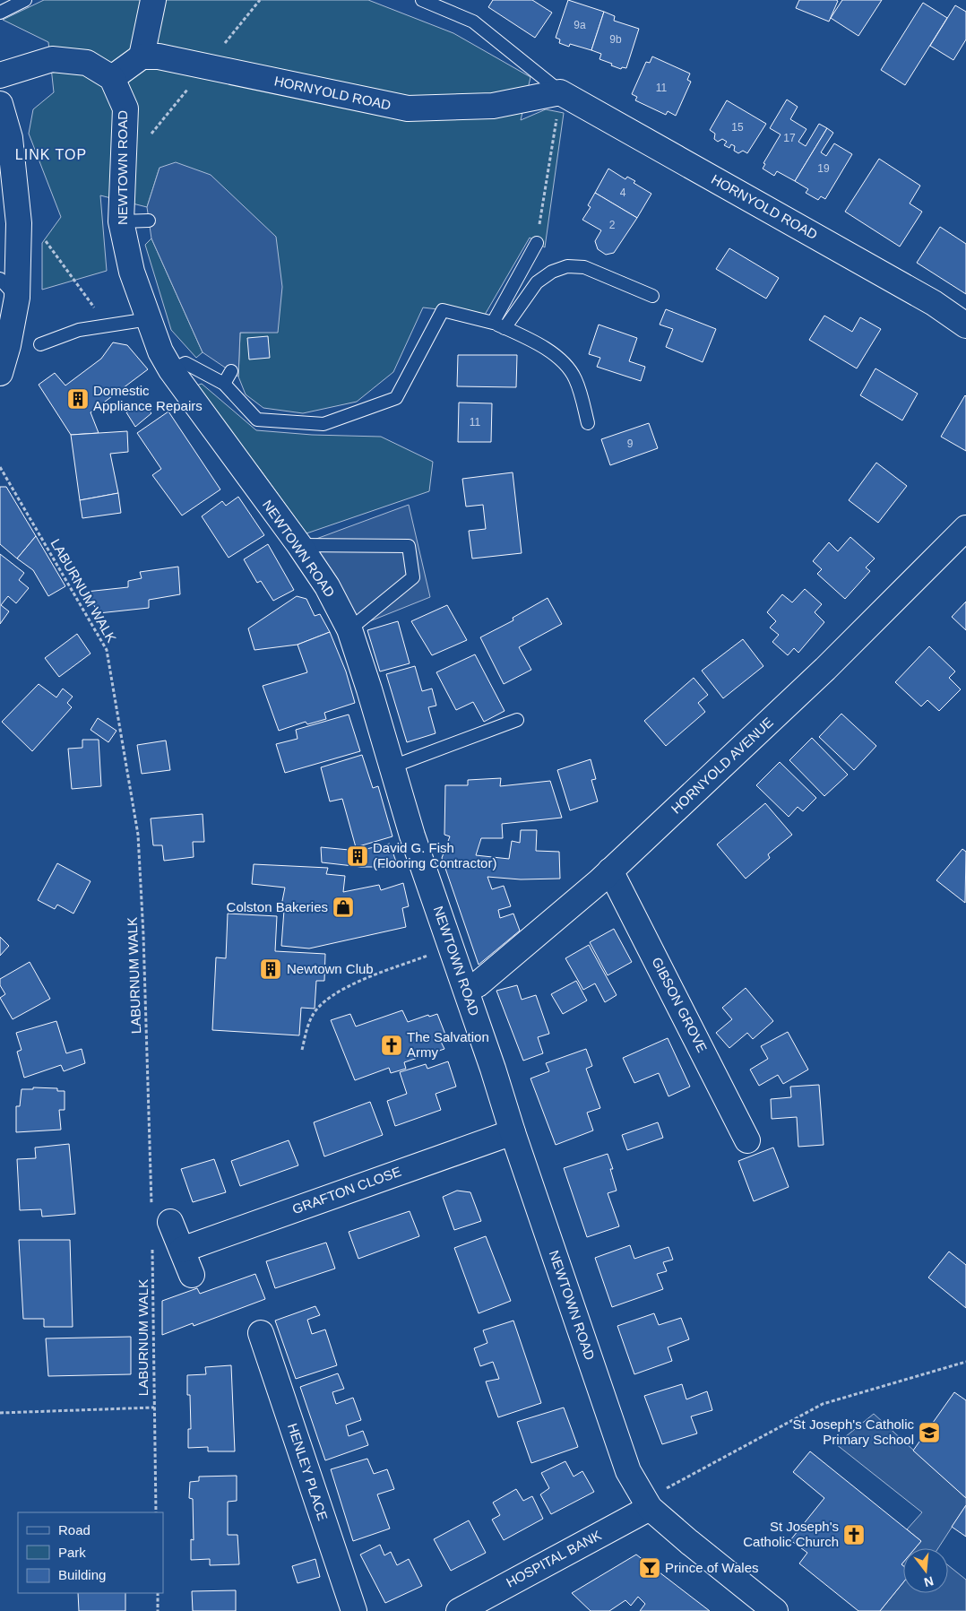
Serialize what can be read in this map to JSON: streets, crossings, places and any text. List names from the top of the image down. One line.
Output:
{"streets":{"main road":["HORNYOLD ROAD","NEWTOWN ROAD","HORNYOLD AVENUE","GIBSON GROVE","GRAFTON CLOSE","HENLEY PLACE","HOSPITAL BANK"],"path":["LABURNUM WALK"]},"crossings":[["NEWTOWN ROAD","HORNYOLD AVENUE"],["NEWTOWN ROAD","GRAFTON CLOSE"],["NEWTOWN ROAD","HOSPITAL BANK"],["HORNYOLD AVENUE","GIBSON GROVE"]],"districts":["LINK TOP"],"places":{"building":["Domestic Appliance Repairs","David G. Fish (Flooring Contractor)","Newtown Club"],"shop":["Colston Bakeries"],"church":["The Salvation Army","St Joseph's Catholic Church"],"school or university":["St Joseph's Catholic Primary School"],"bar":["Prince of Wales"]},"house_numbers":["9a","9b","11","15","17","19","4","2","11","9"],"legend":["Road","Park","Building"],"north":"bottom"}
